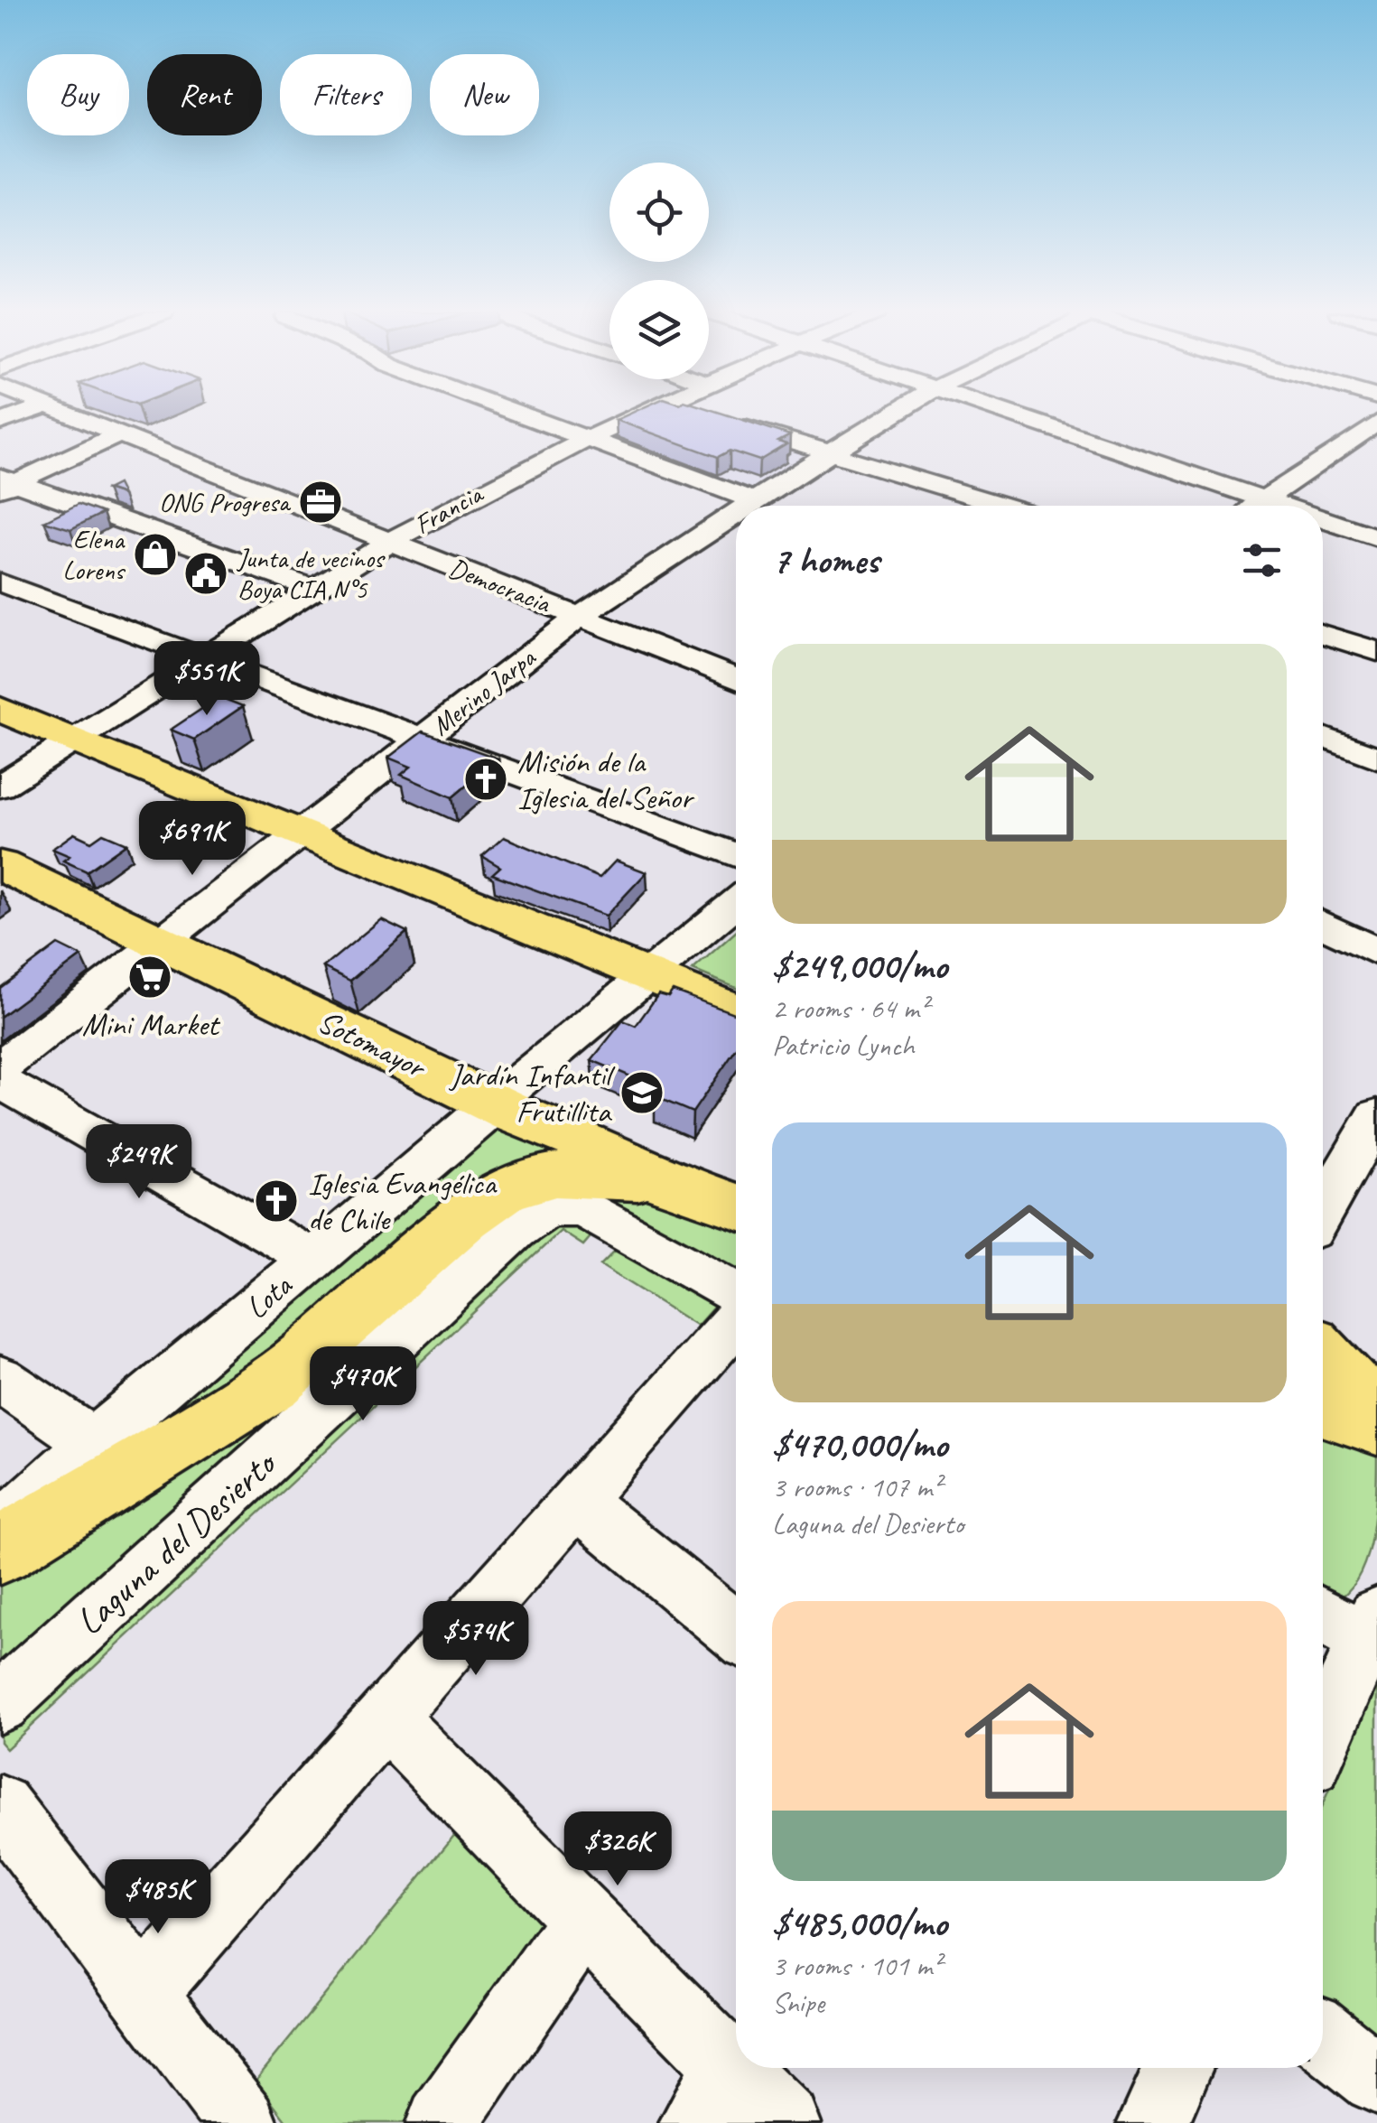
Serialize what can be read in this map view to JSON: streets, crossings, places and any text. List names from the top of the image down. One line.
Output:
{"streets":{"main road":["Sotomayor"],"street":["Francia","Democracia","Merino Jarpa","Lota","Laguna del Desierto"]},"crossings":[["Francia","Democracia"],["Democracia","Merino Jarpa"],["Merino Jarpa","Sotomayor"],["Sotomayor","Lota"]],"places":{"office":["ONG Progresa"],"shop":["Elena Lorens"],"public building":["Junta de vecinos Boya CIA N°5"],"church":["Misión de la Iglesia del Señor","Iglesia Evangélica de Chile"],"supermarket":["Mini Market"],"school or university":["Jardín Infantil Frutillita"]},"page":{"chip":["Buy","Rent","Filters","New"],"heading":"7 homes","list":[{"name":"$249,000/mo","note":"2 rooms · 64 m² · Patricio Lynch"},{"name":"$470,000/mo","note":"3 rooms · 107 m² · Laguna del Desierto"},{"name":"$485,000/mo","note":"3 rooms · 101 m² · Snipe"}],"price":["$551K","$691K","$249K","$470K","$574K","$326K","$485K"]}}
